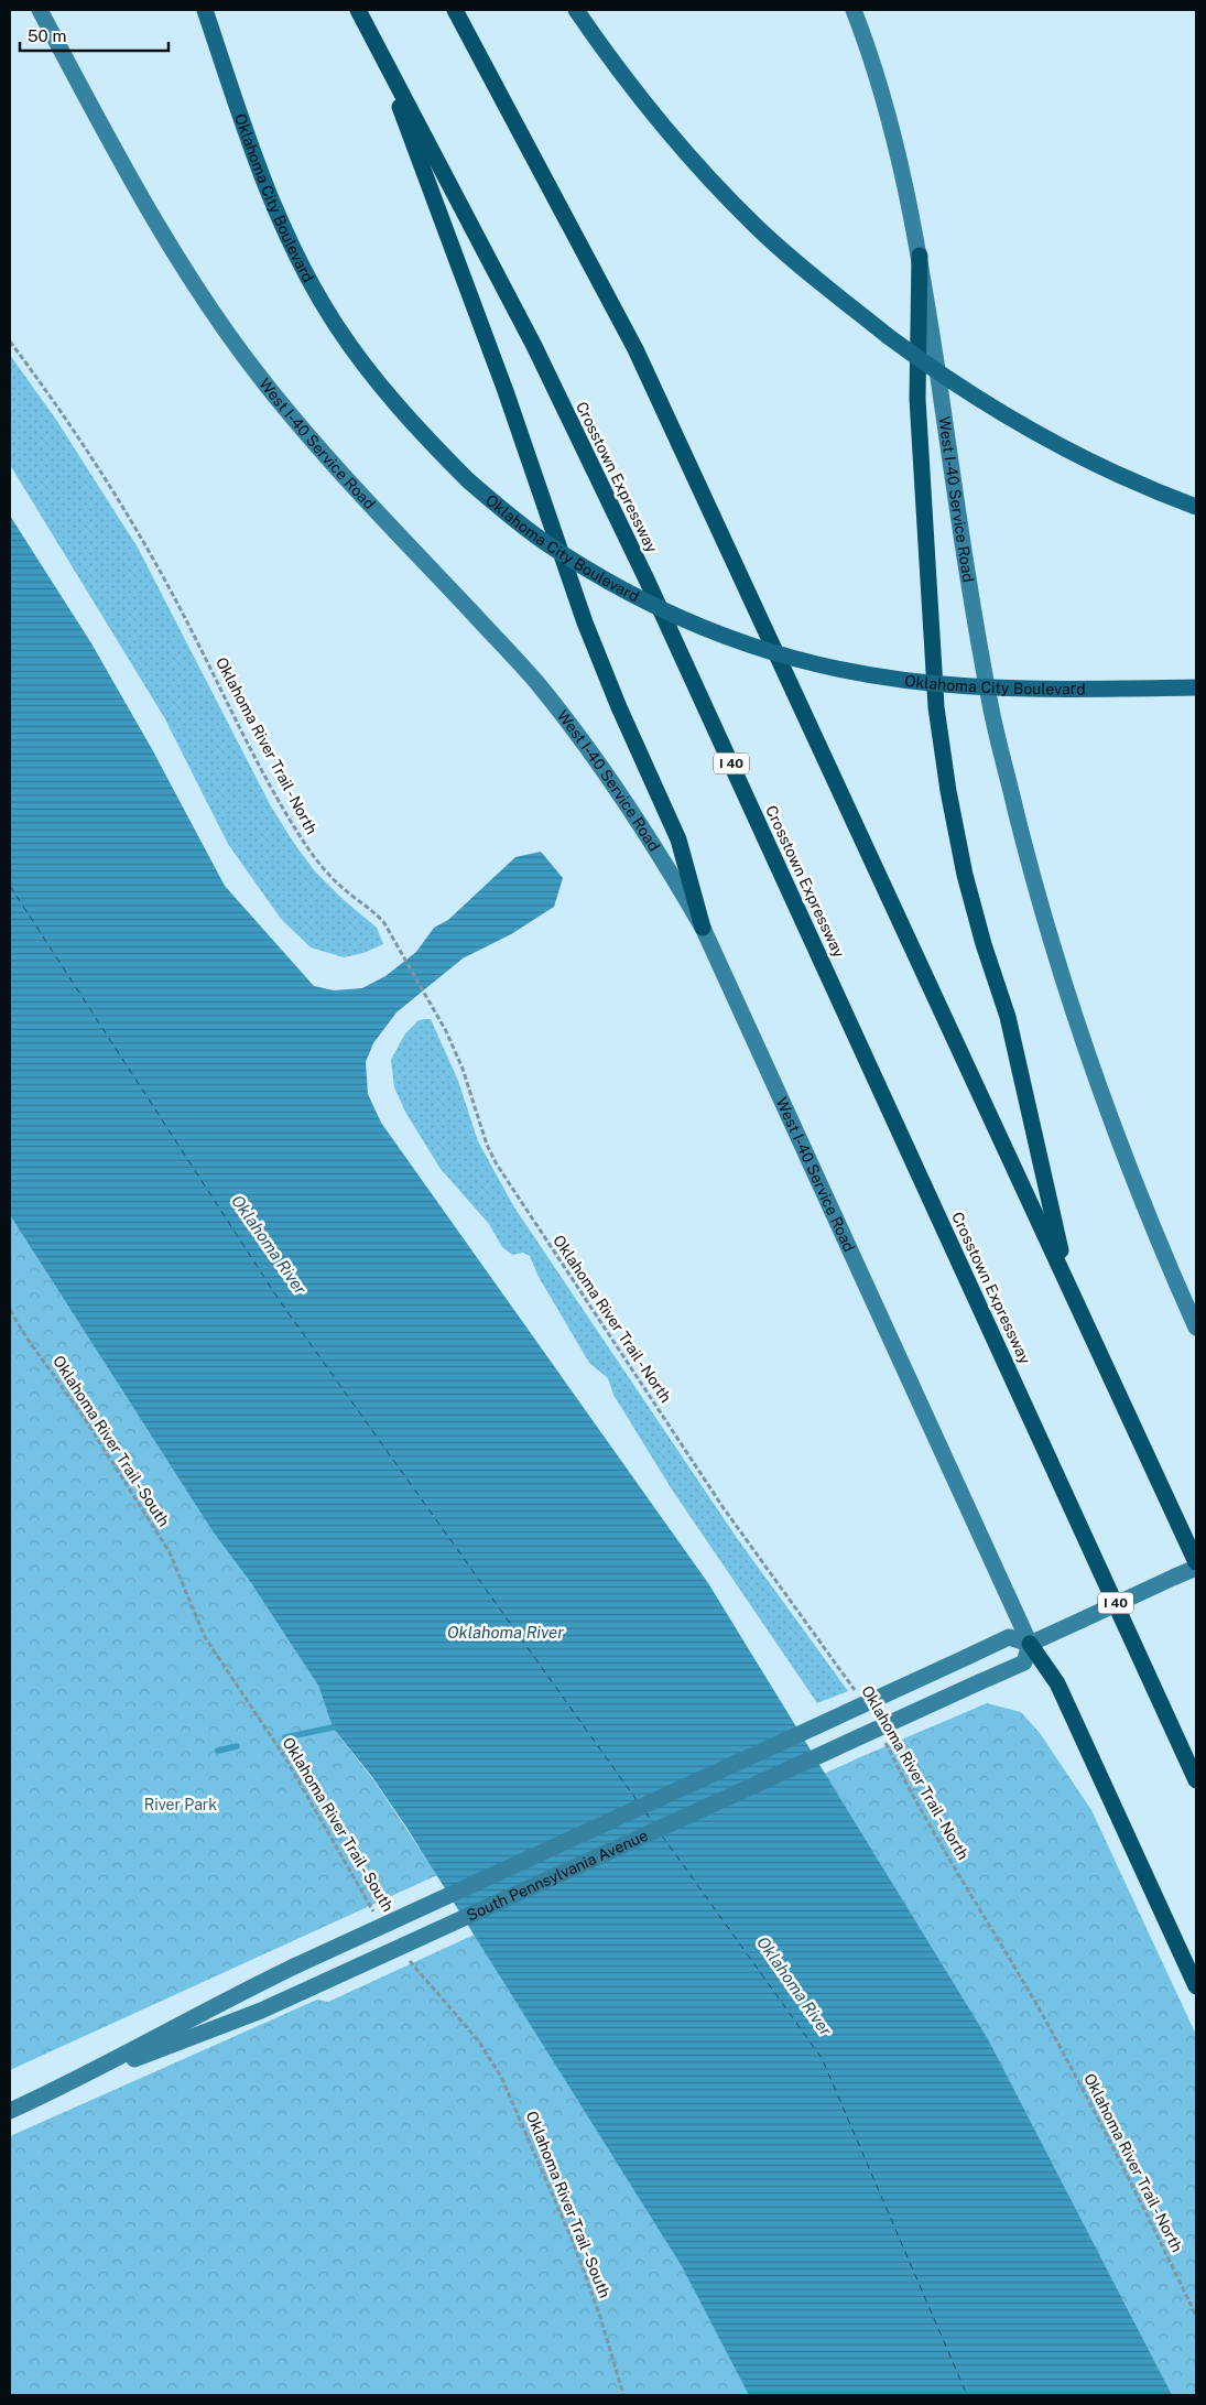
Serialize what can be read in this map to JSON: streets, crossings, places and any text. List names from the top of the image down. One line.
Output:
{"streets":{"highway":["Crosstown Expressway","I 40"],"main road":["Oklahoma City Boulevard","West I-40 Service Road","South Pennsylvania Avenue"],"path":["Oklahoma River Trail - North","Oklahoma River Trail - South"]},"crossings":[["West I-40 Service Road","South Pennsylvania Avenue"]],"water":["Oklahoma River"],"parks":["River Park"],"scale_bar":"50 m"}
